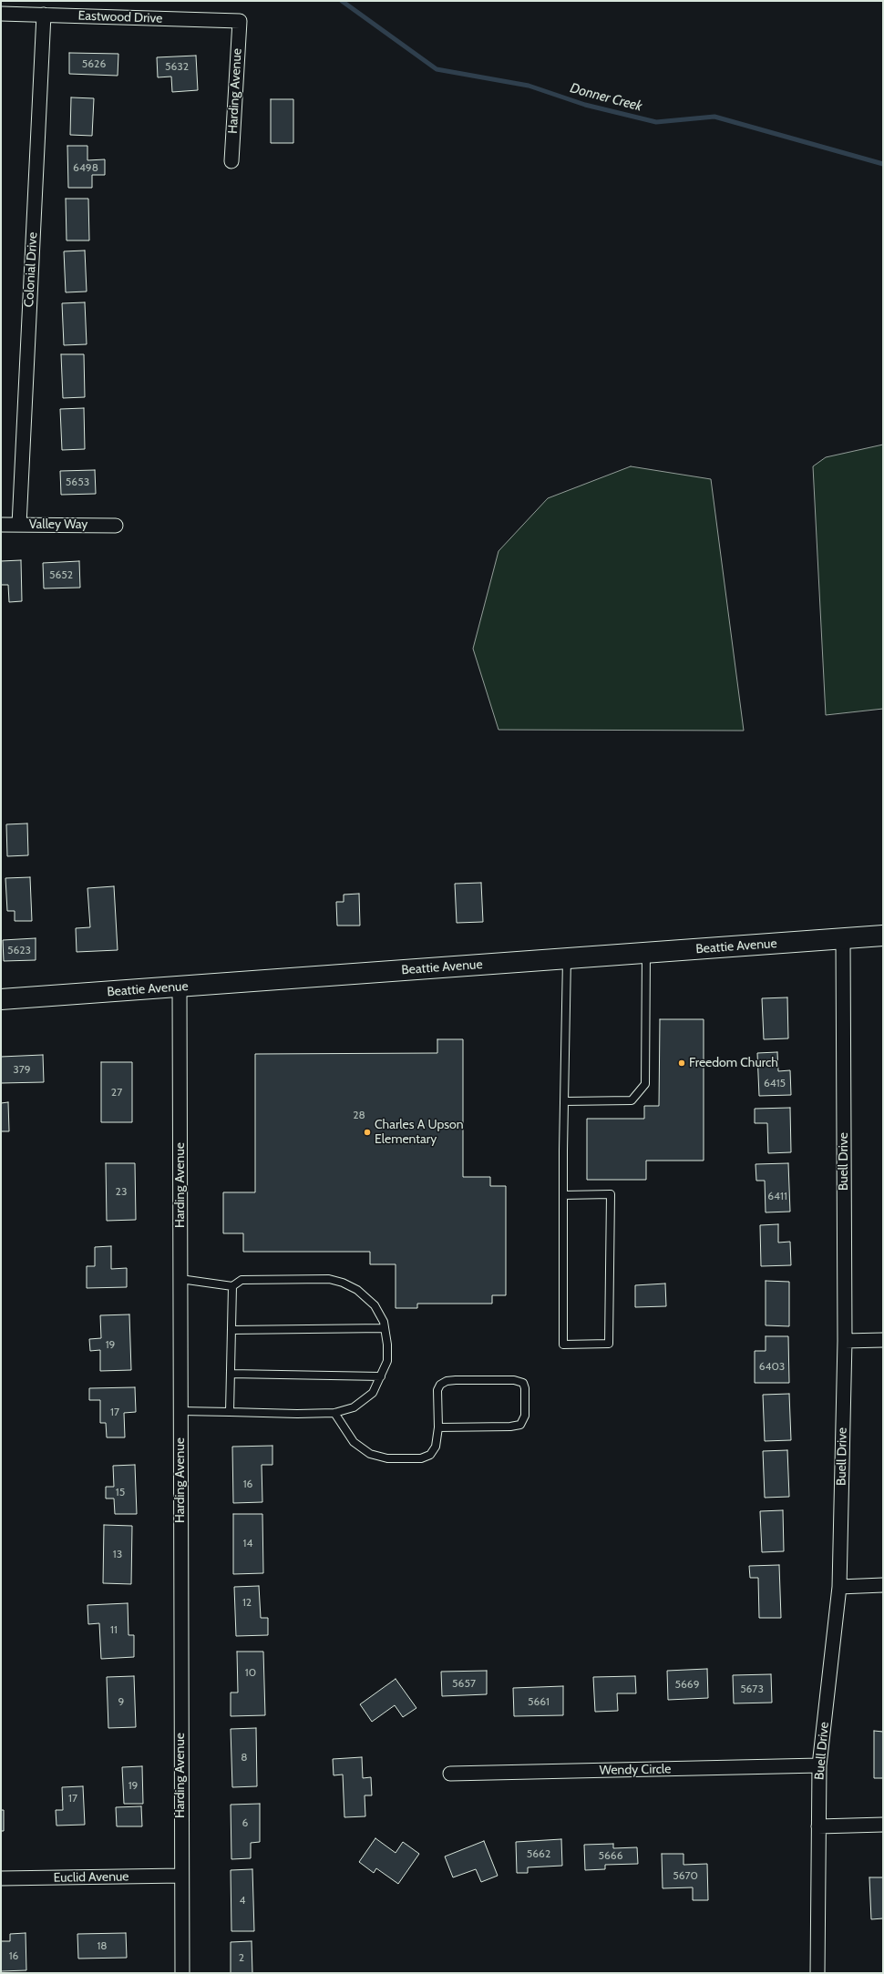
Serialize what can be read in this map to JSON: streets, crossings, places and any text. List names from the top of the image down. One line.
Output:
{"streets":{"street":["Eastwood Drive","Harding Avenue","Colonial Drive","Valley Way","Beattie Avenue","Buell Drive","Wendy Circle","Euclid Avenue"]},"crossings":[["Eastwood Drive","Harding Avenue"],["Eastwood Drive","Colonial Drive"],["Harding Avenue","Beattie Avenue"],["Harding Avenue","Euclid Avenue"],["Colonial Drive","Valley Way"],["Beattie Avenue","Buell Drive"],["Buell Drive","Wendy Circle"]],"water":["Donner Creek"],"places":["Freedom Church","Charles A Upson Elementary"],"house_numbers":["5626","5632","6498","5653","5652","5623","379","6415","27","28","23","6411","19","6403","17","16","15","14","13","12","11","10","5657","5669","5673","9","5661","8","19","17","6","5662","5666","5670","4","18","16","2"]}
